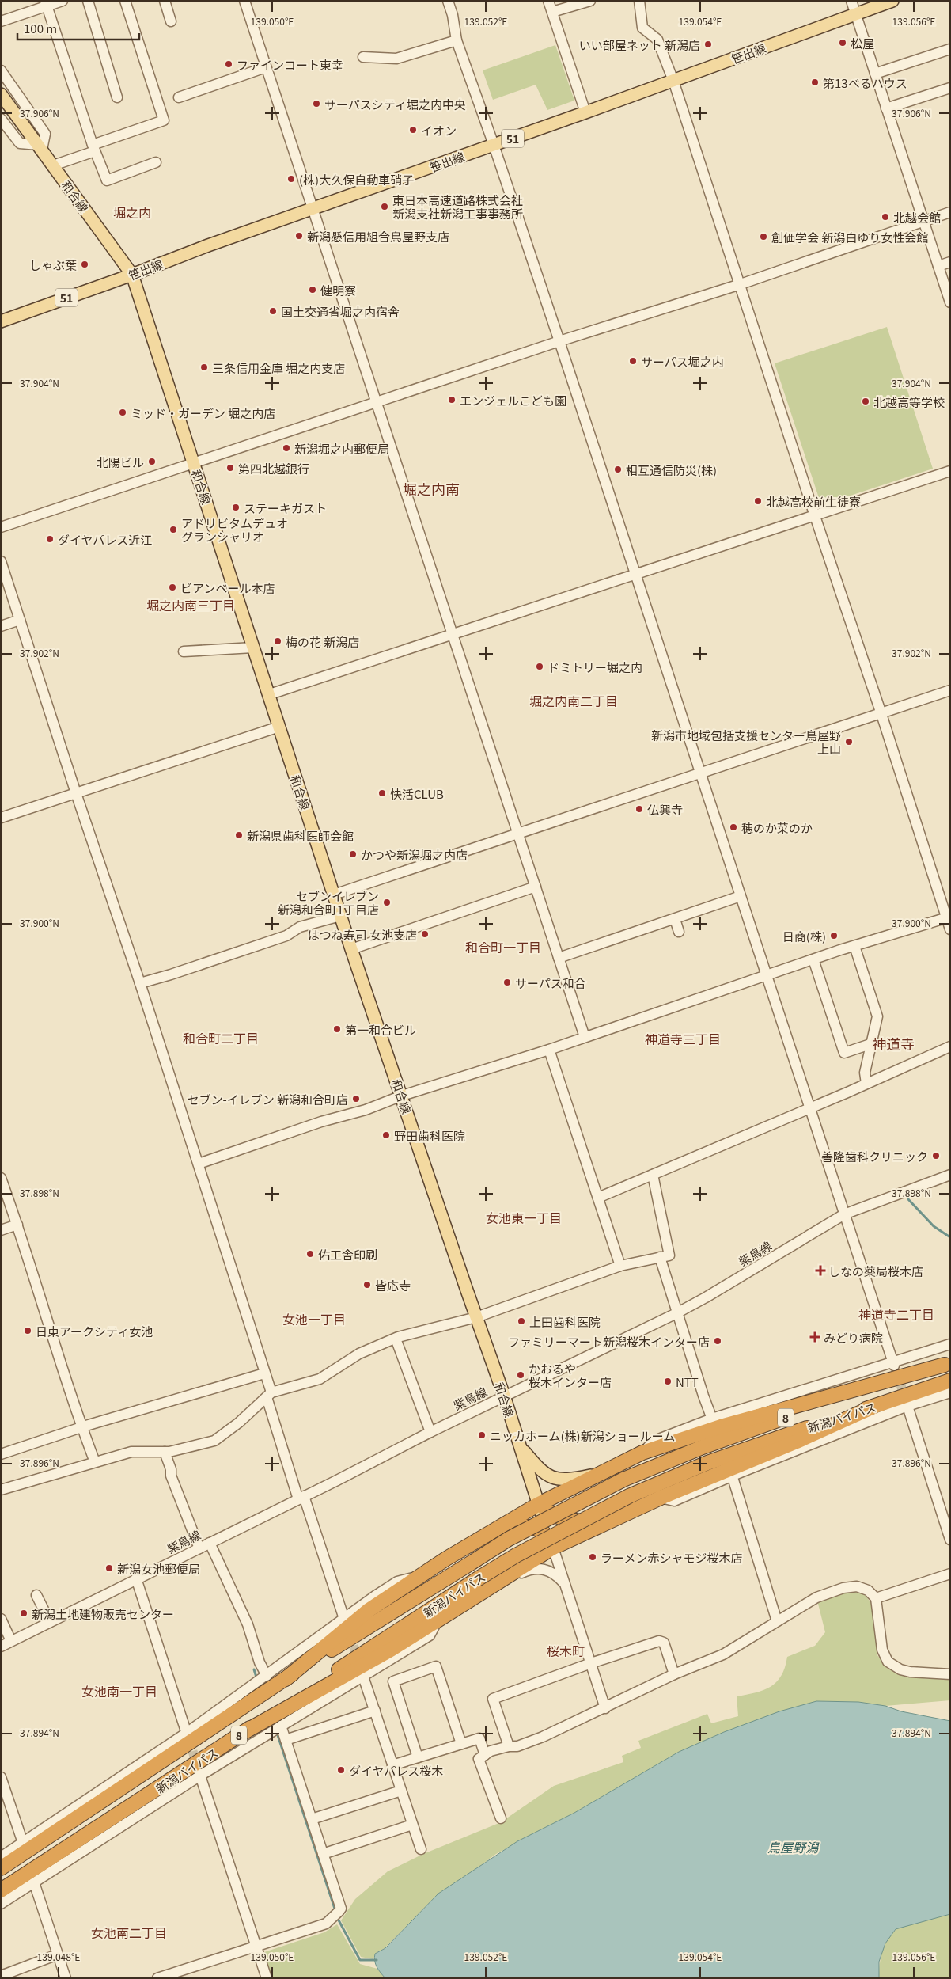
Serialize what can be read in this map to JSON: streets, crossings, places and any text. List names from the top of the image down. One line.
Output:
{"streets":{"highway":["新潟バイパス","8"],"main road":["笹出線","51","和合線"],"street":["紫鳥線"]},"crossings":[["笹出線","和合線"],["和合線","紫鳥線"]],"districts":["堀之内","堀之内南","堀之内南三丁目","堀之内南二丁目","和合町一丁目","和合町二丁目","神道寺三丁目","神道寺","女池東一丁目","神道寺二丁目","女池一丁目","桜木町","女池南一丁目","女池南二丁目"],"water":["鳥屋野潟"],"places":{"other":["松屋","いい部屋ネット 新潟店","ファインコート東幸","第13べるハウス","サーパスシティ堀之内中央","イオン","(株)大久保自動車硝子","東日本高速道路株式会社 新潟支社新潟工事事務所","北越会館","新潟懸信用組合鳥屋野支店","創価学会 新潟白ゆり女性会館","しゃぶ葉","健明寮","国土交通省堀之内宿舎","サーパス堀之内","三条信用金庫 堀之内支店","エンジェルこども園","北越高等学校","ミッド・ガーデン 堀之内店","新潟堀之内郵便局","北陽ビル","第四北越銀行","相互通信防災(株)","北越高校前生徒寮","ステーキガスト","アドリビタムデュオ グランシャリオ","ダイヤパレス近江","ビアンベール本店","梅の花 新潟店","ドミトリー堀之内","新潟市地域包括支援センター鳥屋野 上山","快活CLUB","仏興寺","穂のか菜のか","新潟県歯科医師会館","かつや新潟堀之内店","セブンイレブン 新潟和合町1丁目店","はつね寿司 女池支店","日商(株)","サーパス和合","第一和合ビル","セブン-イレブン 新潟和合町店","野田歯科医院","善隆歯科クリニック","佑工舎印刷","皆応寺","上田歯科医院","日東アークシティ女池","ファミリーマート新潟桜木インター店","かおるや 桜木インター店","NTT","ニッカホーム(株)新潟ショールーム","ラーメン赤シャモジ桜木店","新潟女池郵便局","新潟土地建物販売センター","ダイヤパレス桜木"],"health":["しなの薬局桜木店","みどり病院"]},"scale_bar":"100 m","coordinates":["139.050°E","139.052°E","139.054°E","139.056°E","37.906°N","37.904°N","37.902°N","37.900°N","37.898°N","37.896°N","37.894°N","139.048°E"]}
